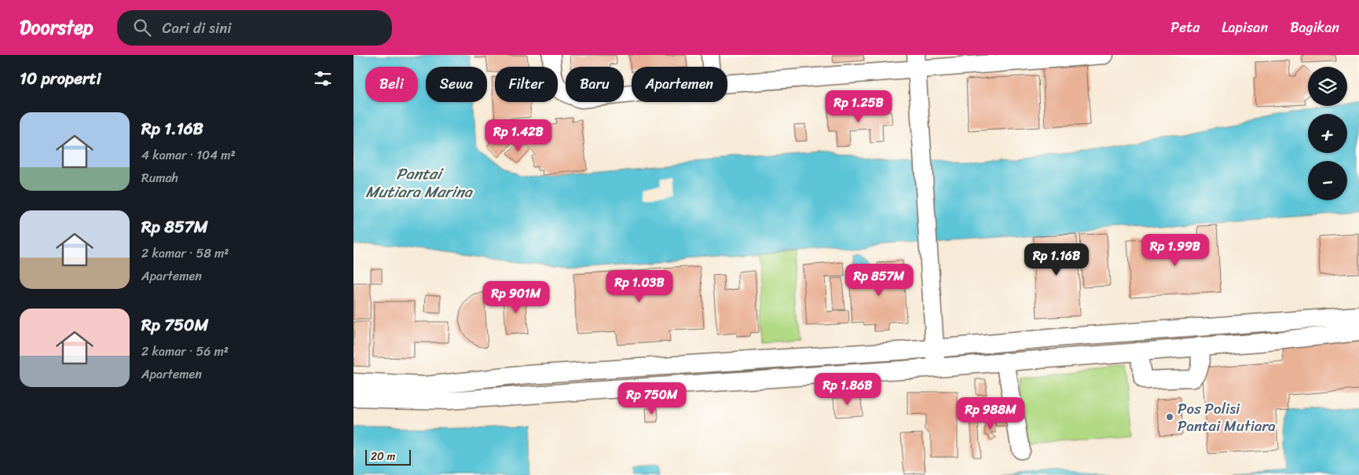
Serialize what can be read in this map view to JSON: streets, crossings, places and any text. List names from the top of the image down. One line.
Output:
{"water":["Pantai Mutiara Marina"],"places":["Pos Polisi Pantai Mutiara"],"scale_bar":"20 m","page":{"header":"Doorstep","search":"Cari di sini","nav":["Peta","Lapisan","Bagikan"],"heading":"10 properti","map_buttons":["+","−"],"chip":["Beli","Sewa","Filter","Baru","Apartemen"],"price":["Rp 1.25B","Rp 1.42B","Rp 1.99B","Rp 1.16B","Rp 857M","Rp 1.03B","Rp 901M","Rp 1.86B","Rp 750M","Rp 988M"],"list":[{"name":"Rp 1.16B","note":"4 kamar · 104 m² · Rumah"},{"name":"Rp 857M","note":"2 kamar · 58 m² · Apartemen"},{"name":"Rp 750M","note":"2 kamar · 56 m² · Apartemen"}],"scale":"20 m"}}
